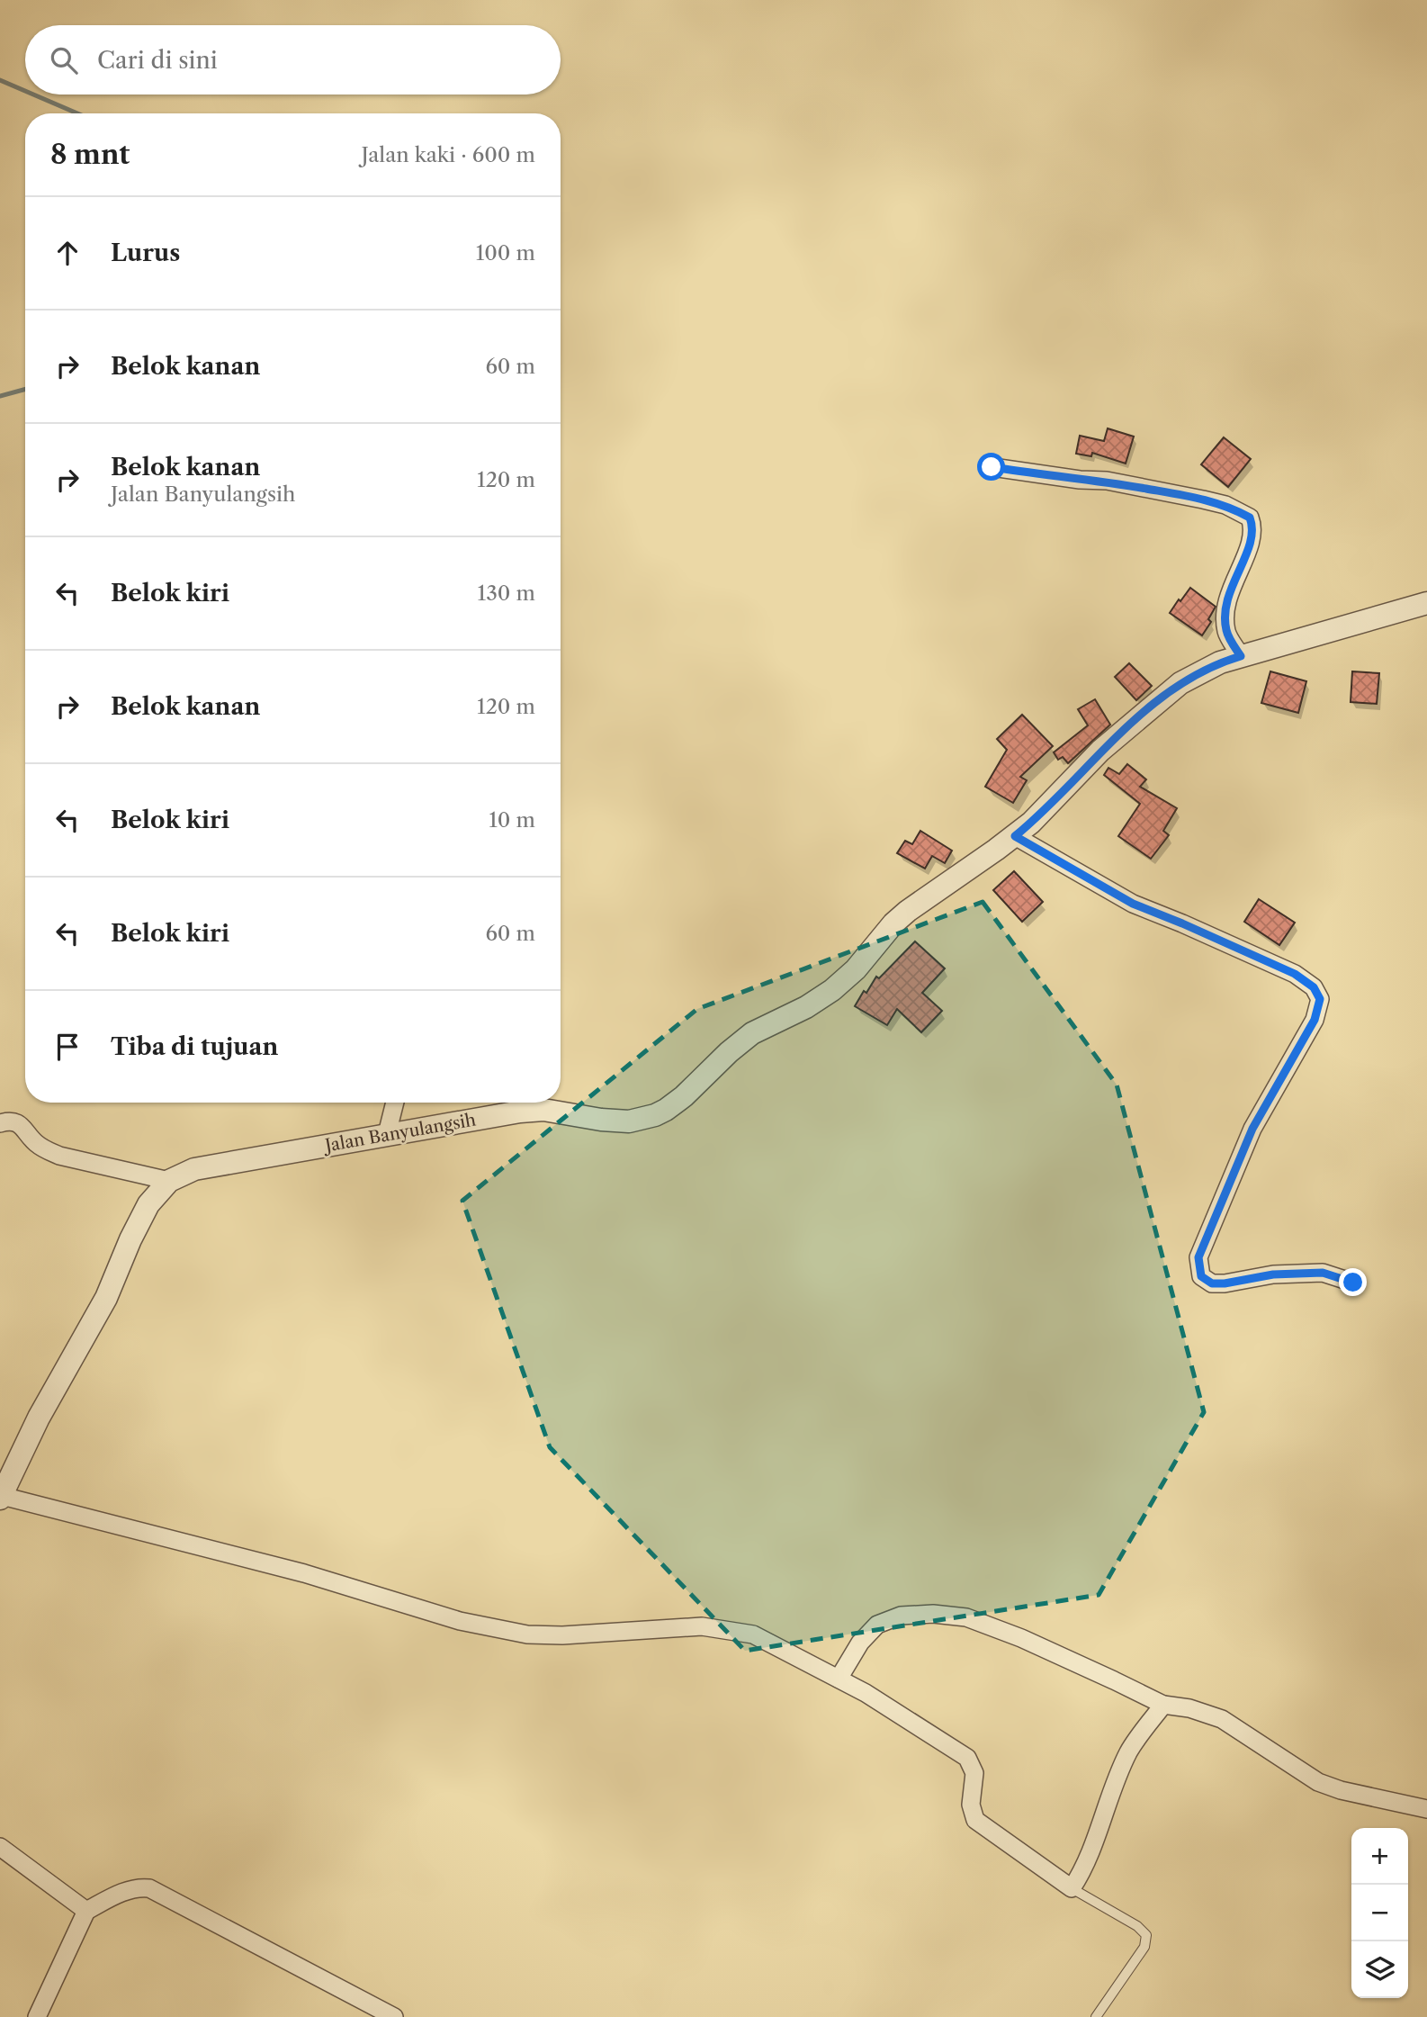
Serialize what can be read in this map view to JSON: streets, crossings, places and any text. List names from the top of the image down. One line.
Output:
{"streets":{"street":["Jalan Banyulangsih"]},"page":{"search":"Cari di sini","heading":["8 mnt","Jalan kaki · 600 m"],"list":[["Lurus","100 m"],["Belok kanan","60 m"],["Belok kanan","Jalan Banyulangsih","120 m"],["Belok kiri","130 m"],["Belok kanan","120 m"],["Belok kiri","10 m"],["Belok kiri","60 m"],"Tiba di tujuan"],"map_buttons":["+","−"]}}
